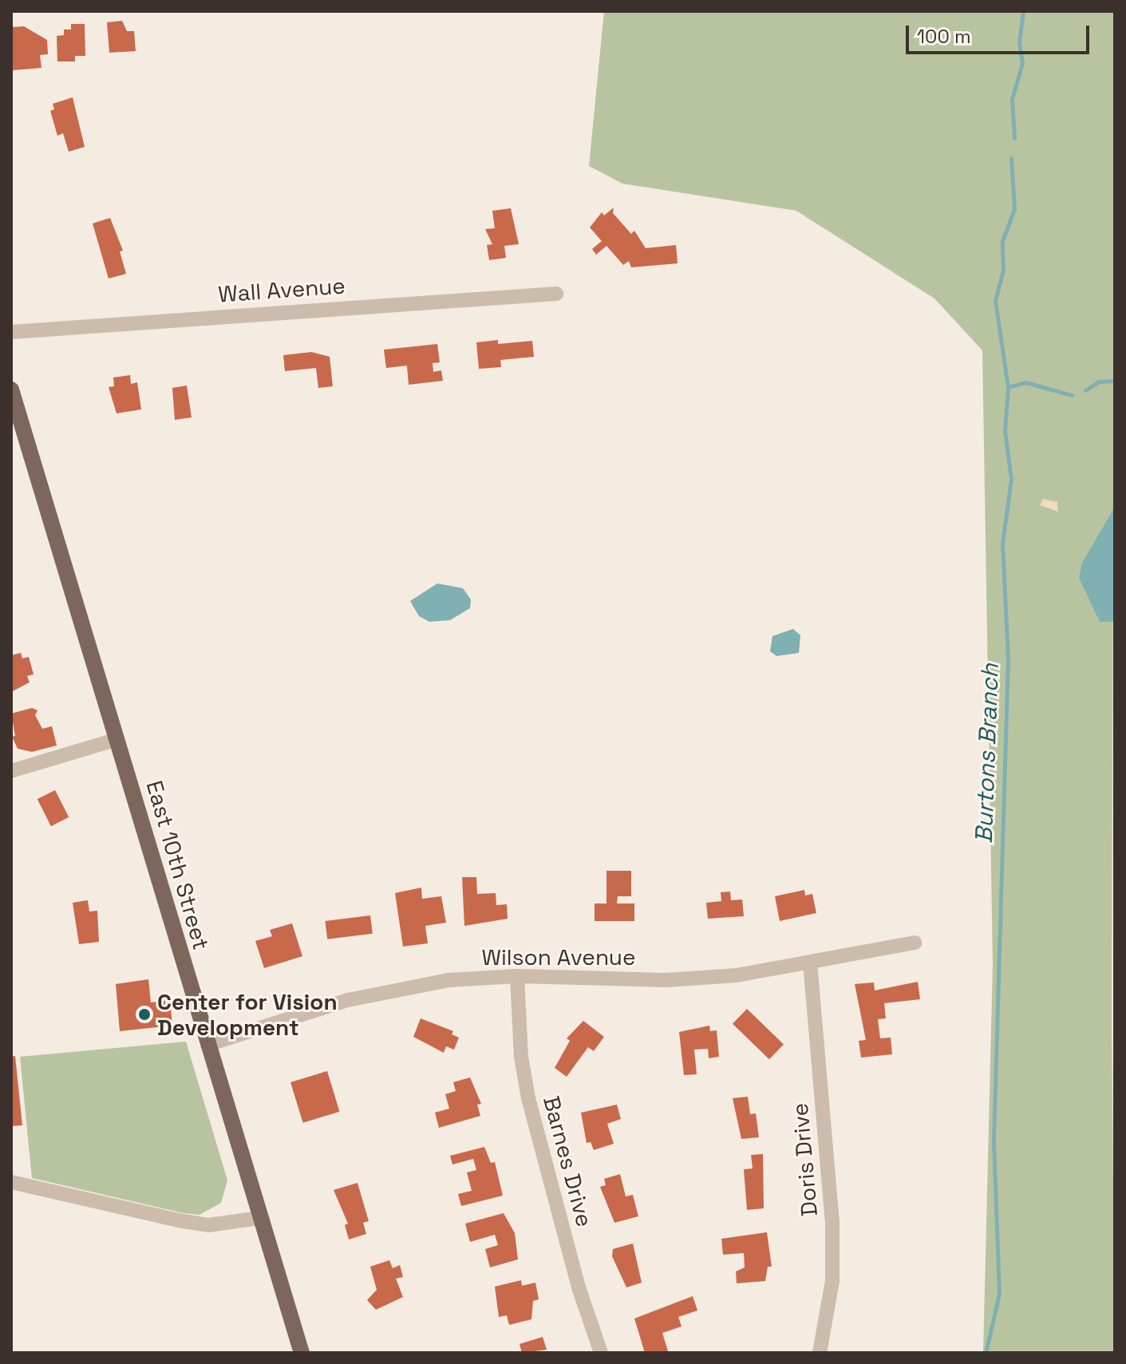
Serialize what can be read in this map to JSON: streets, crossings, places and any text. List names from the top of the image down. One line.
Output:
{"streets":{"main road":["East 10th Street"],"street":["Wall Avenue","Wilson Avenue","Doris Drive","Barnes Drive"]},"crossings":[["East 10th Street","Wilson Avenue"],["Wilson Avenue","Doris Drive"],["Wilson Avenue","Barnes Drive"]],"water":["Burtons Branch"],"places":["Center for Vision Development"],"scale_bar":"100 m"}
